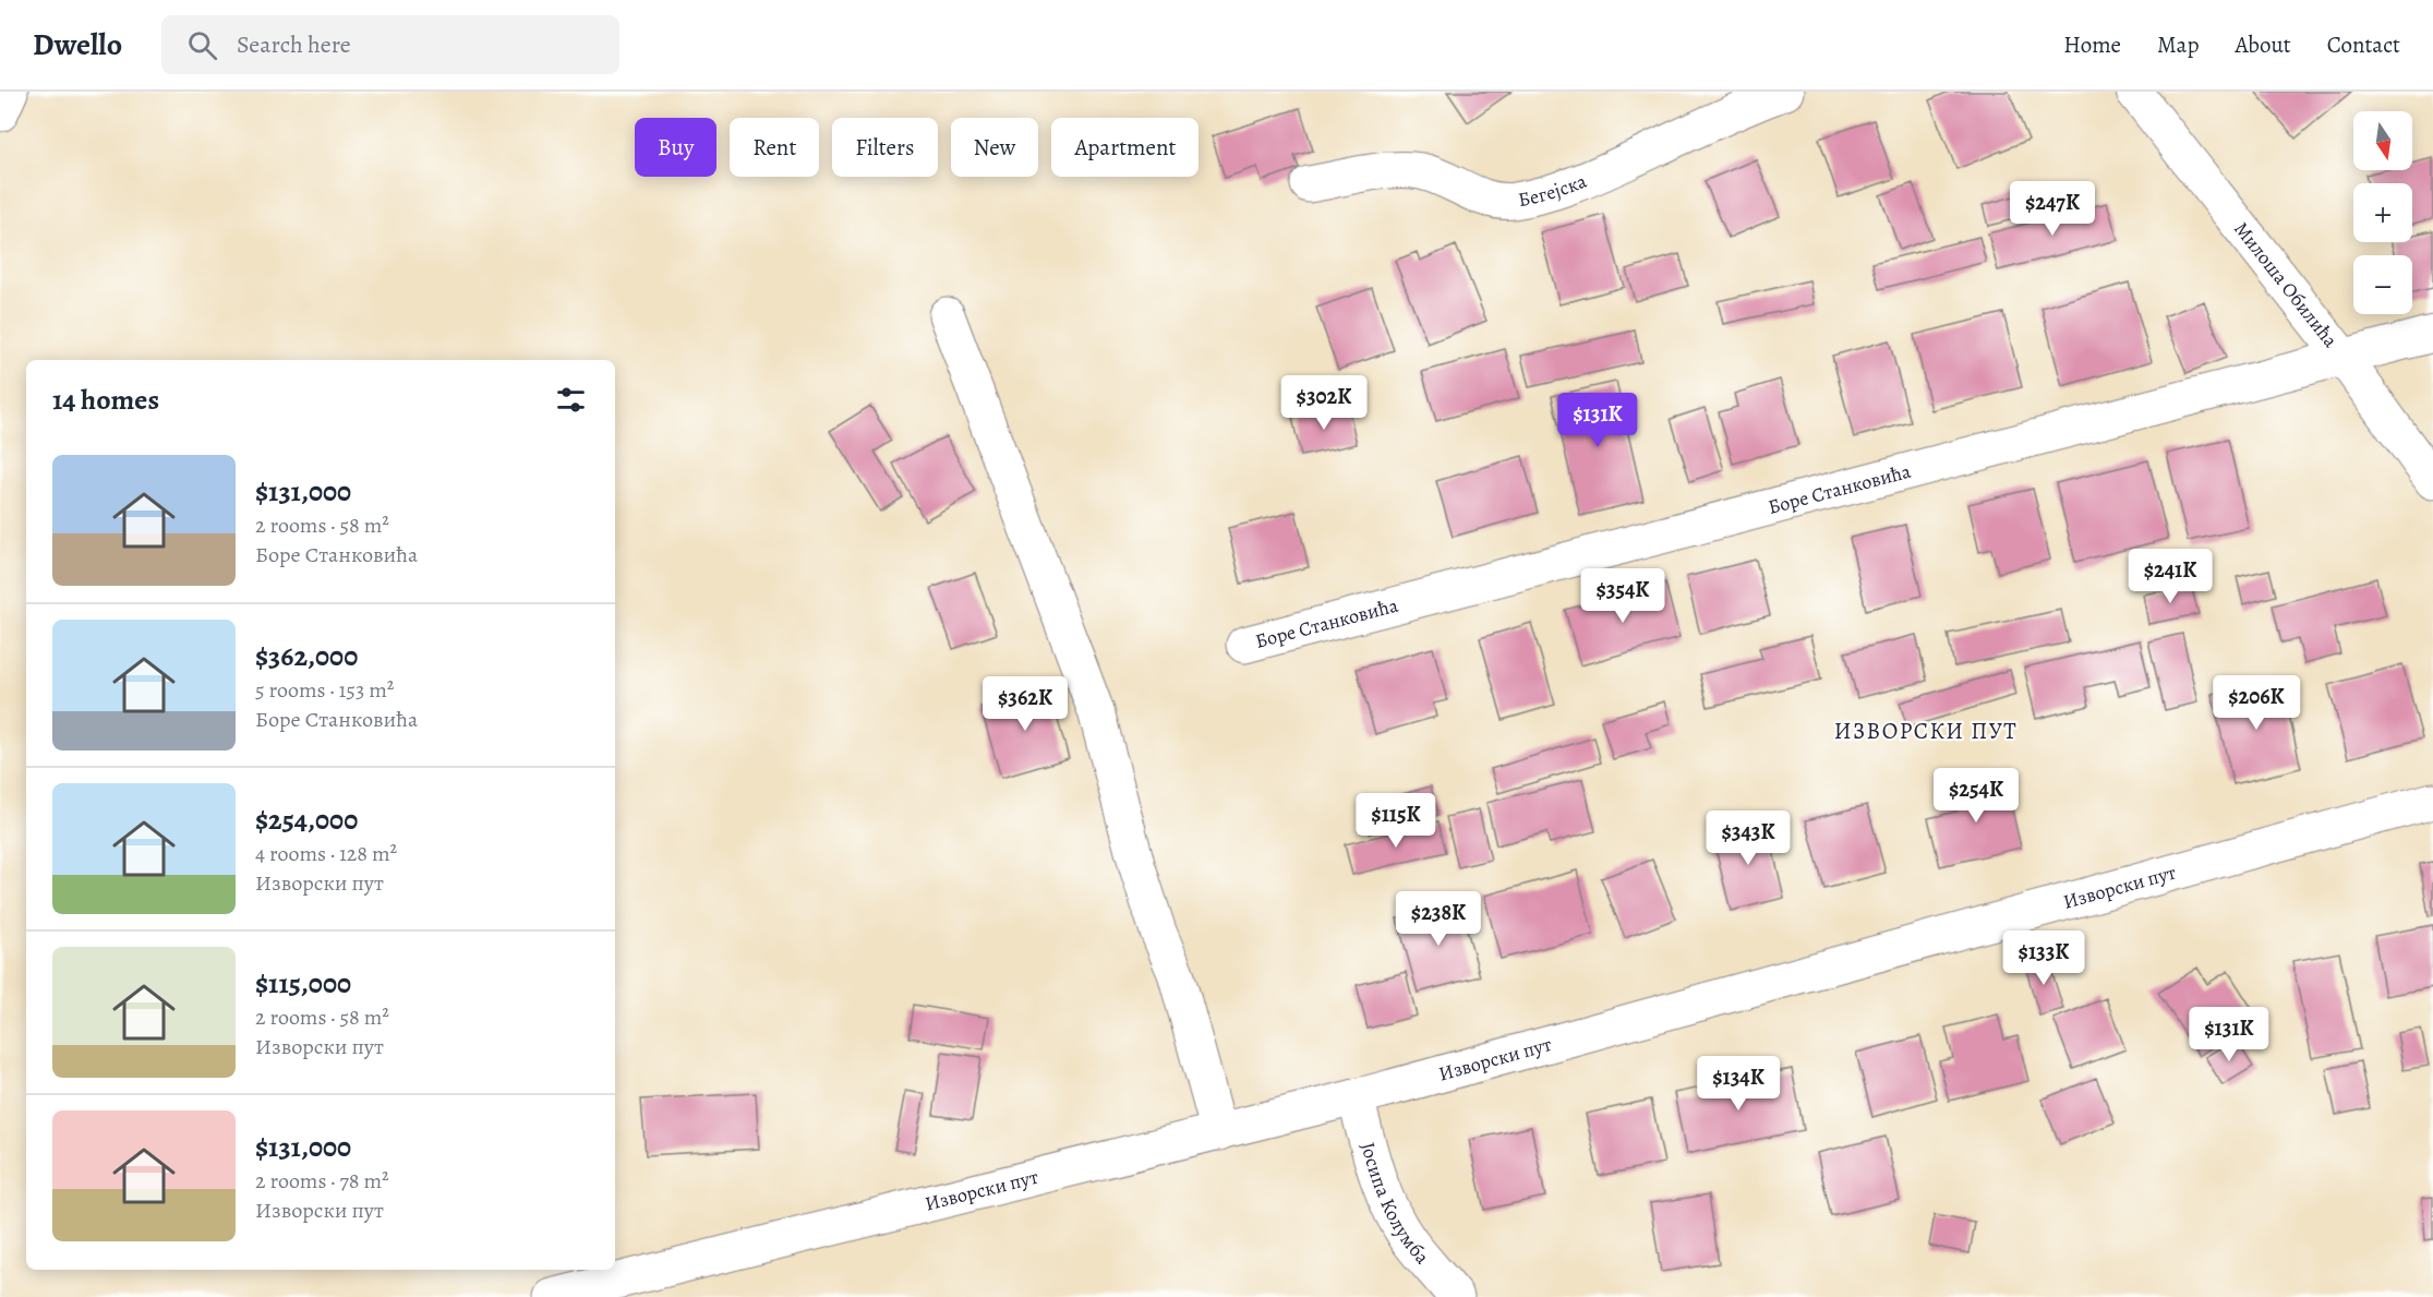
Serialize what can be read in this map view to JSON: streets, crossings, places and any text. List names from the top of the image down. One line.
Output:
{"streets":{"street":["Бегејска","Милоша Обилића","Боре Станковића","Изворски пут","Јосипа Колумба"]},"crossings":[["Милоша Обилића","Боре Станковића"],["Изворски пут","Јосипа Колумба"]],"districts":["ИЗВОРСКИ ПУТ"],"north":"bottom","page":{"header":"Dwello","search":"Search here","nav":["Home","Map","About","Contact"],"map_buttons":["+","−"],"chip":["Buy","Rent","Filters","New","Apartment"],"price":["$247K","$302K","$131K","$241K","$354K","$206K","$362K","$254K","$115K","$343K","$238K","$133K","$131K","$134K"],"heading":"14 homes","list":[{"name":"$131,000","note":"2 rooms · 58 m² · Боре Станковића"},{"name":"$362,000","note":"5 rooms · 153 m² · Боре Станковића"},{"name":"$254,000","note":"4 rooms · 128 m² · Изворски пут"},{"name":"$115,000","note":"2 rooms · 58 m² · Изворски пут"},{"name":"$131,000","note":"2 rooms · 78 m² · Изворски пут"}]}}
